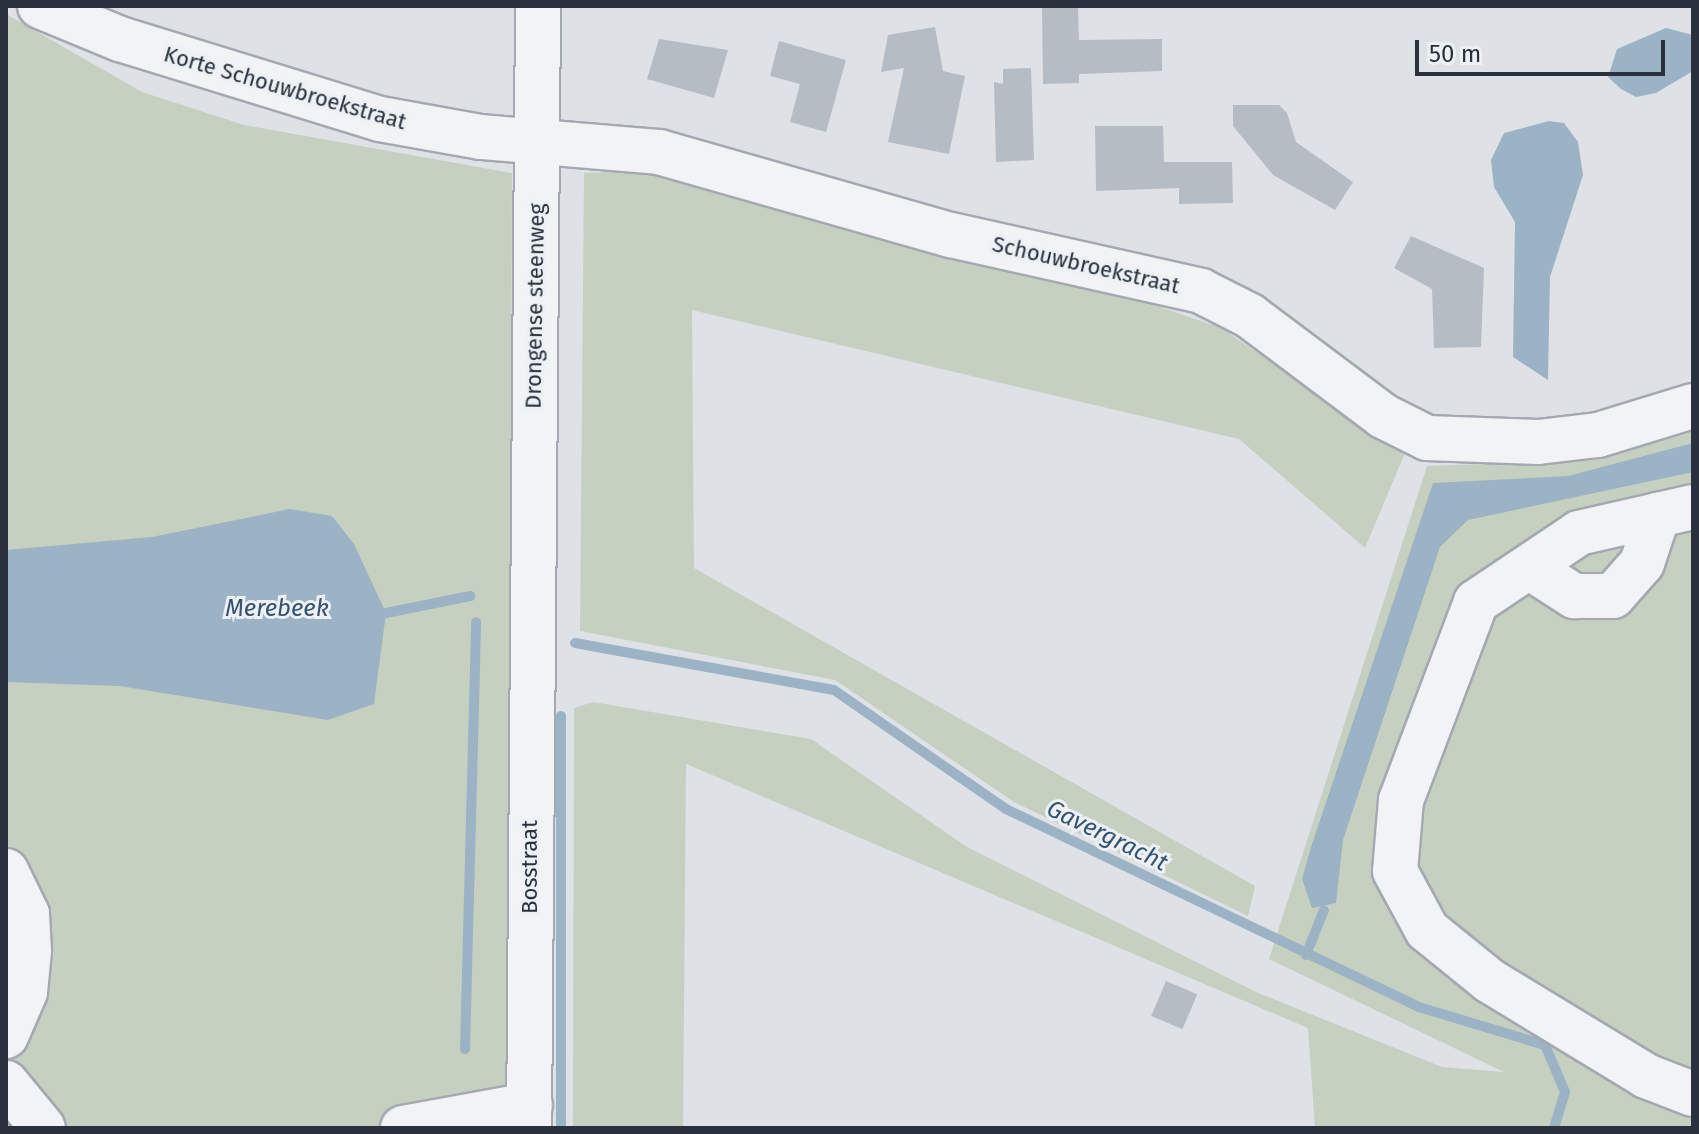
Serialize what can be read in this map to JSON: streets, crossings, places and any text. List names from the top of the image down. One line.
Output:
{"streets":{"street":["Korte Schouwbroekstraat","Schouwbroekstraat","Drongense steenweg","Bosstraat"]},"crossings":[["Korte Schouwbroekstraat","Schouwbroekstraat"],["Korte Schouwbroekstraat","Drongense steenweg"],["Schouwbroekstraat","Drongense steenweg"],["Drongense steenweg","Bosstraat"]],"water":["Merebeek","Gavergracht"],"scale_bar":"50 m"}
